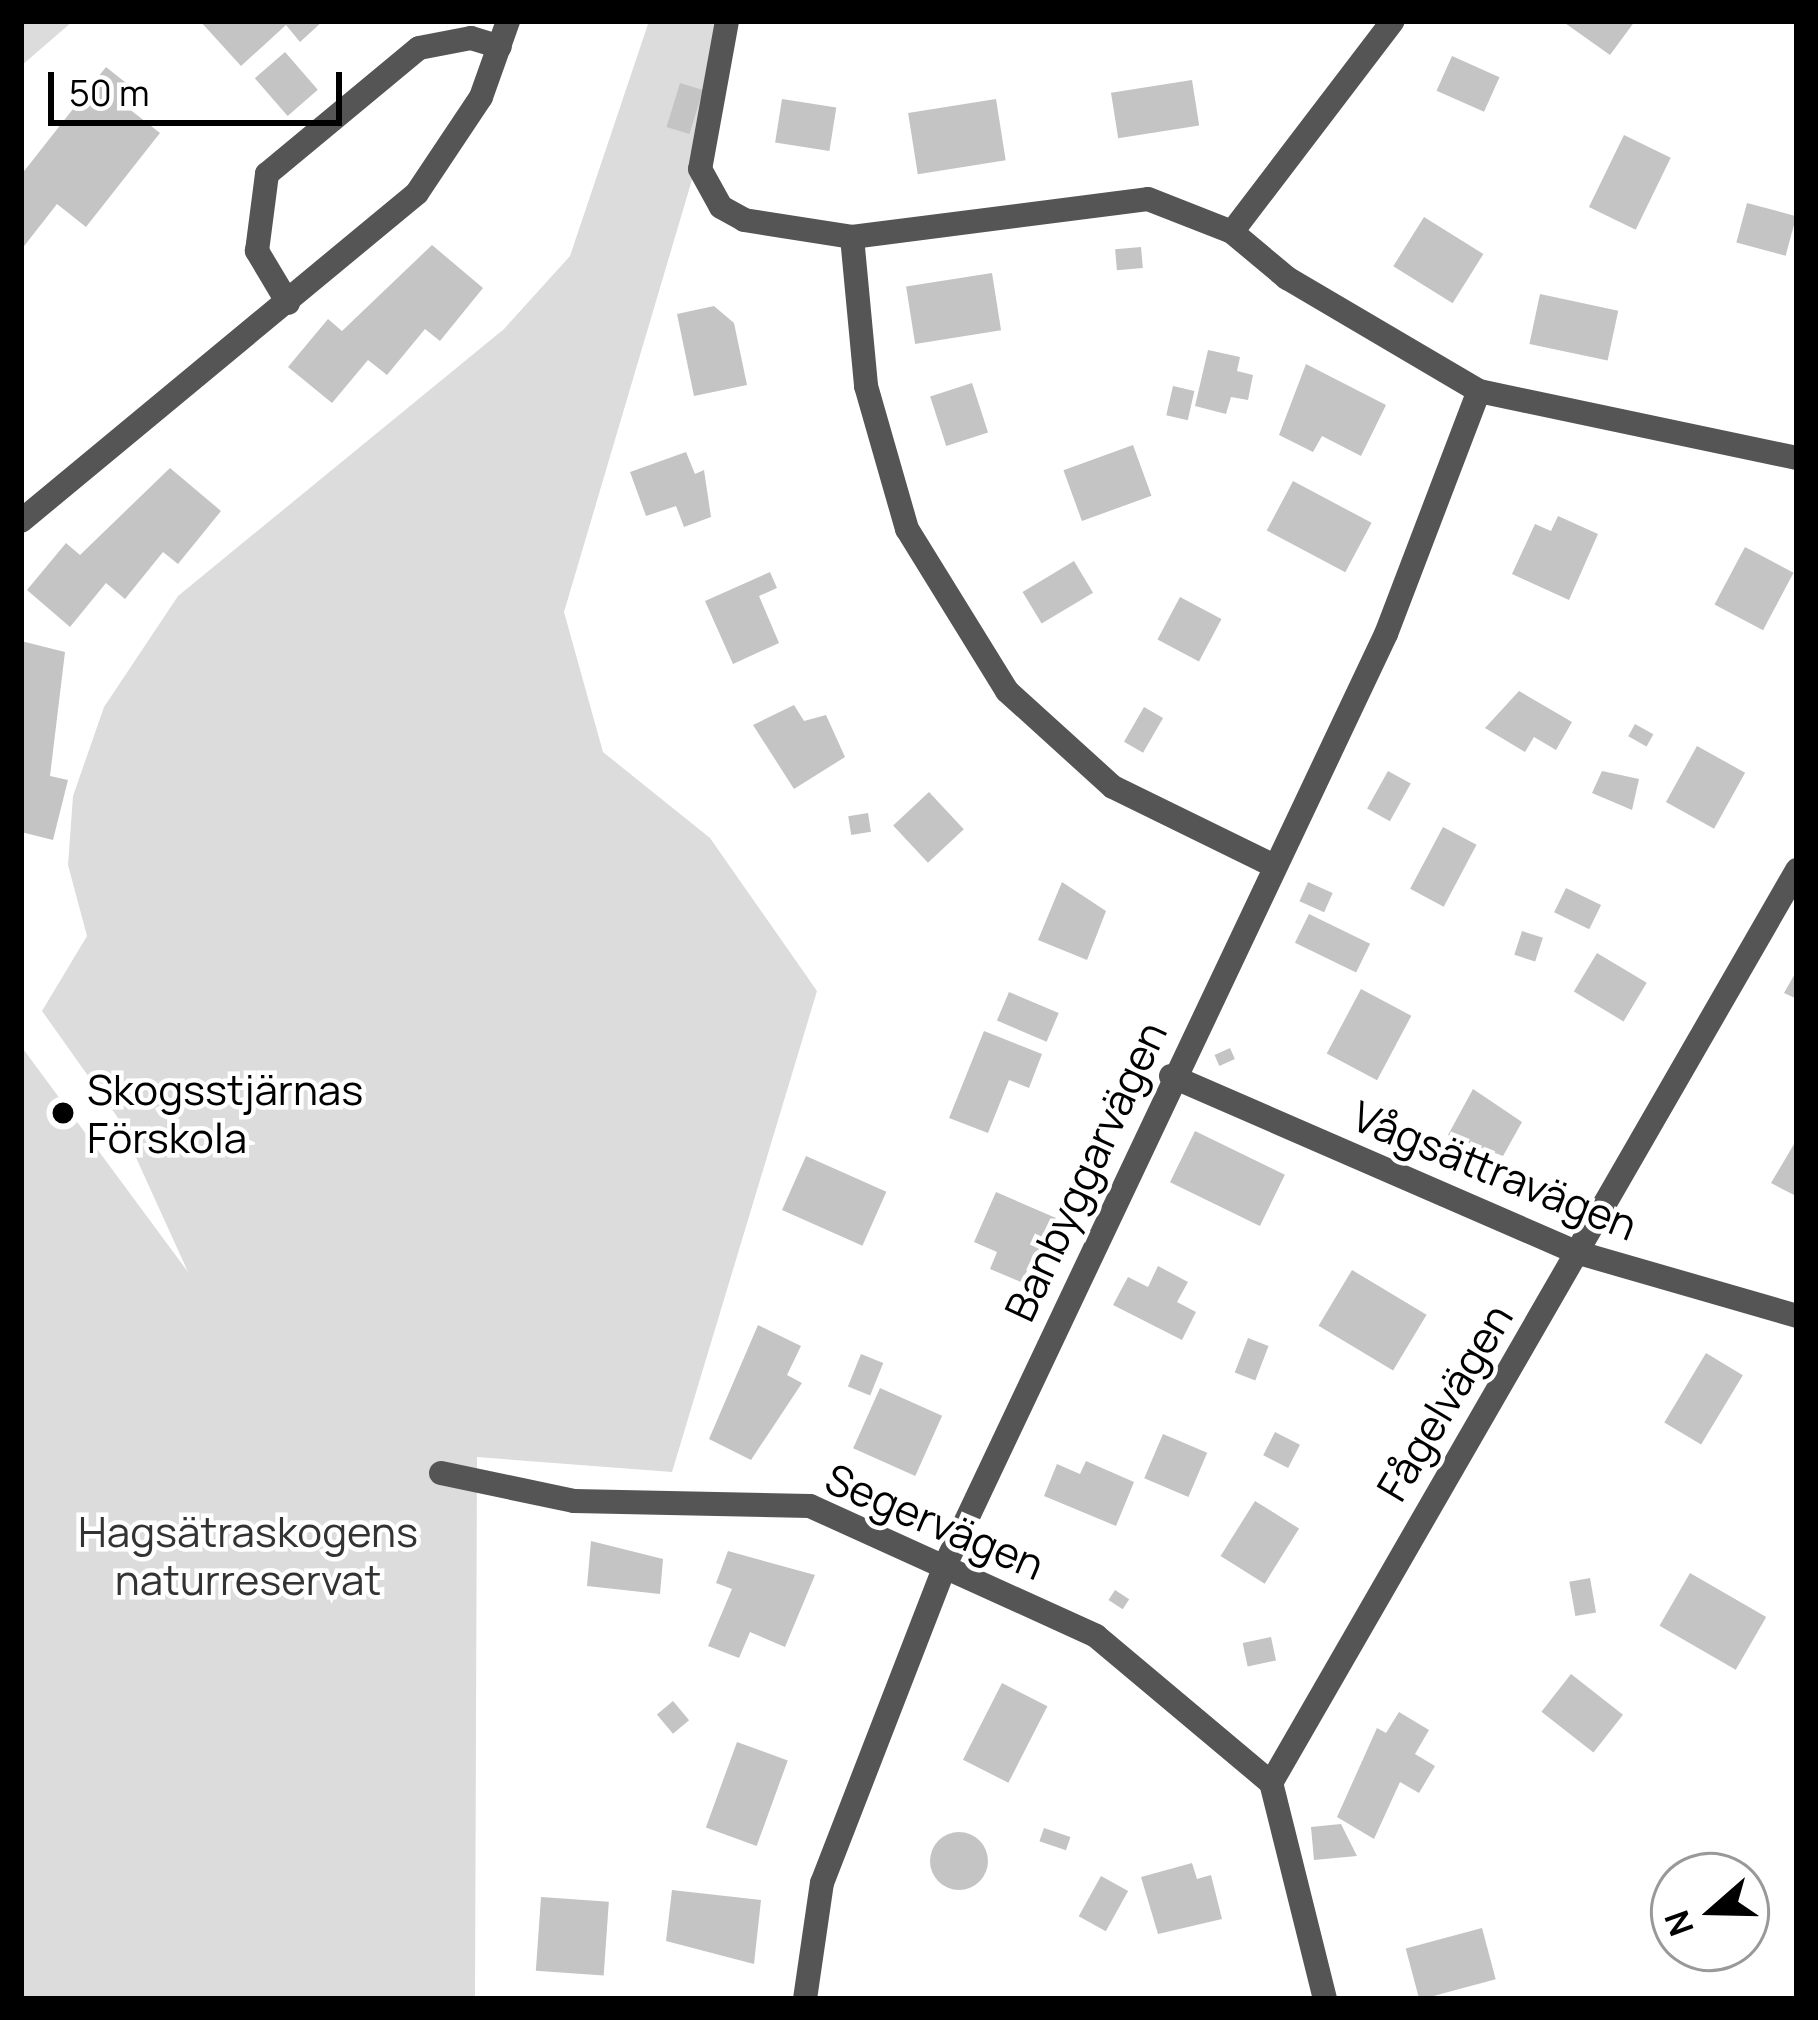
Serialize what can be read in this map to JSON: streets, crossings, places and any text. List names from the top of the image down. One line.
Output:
{"streets":{"street":["Vågsättravägen","Banbyggarvägen","Fågelvägen","Segervägen"]},"crossings":[["Vågsättravägen","Banbyggarvägen"],["Vågsättravägen","Fågelvägen"],["Banbyggarvägen","Segervägen"],["Fågelvägen","Segervägen"]],"parks":["Hagsätraskogens naturreservat"],"places":["Skogsstjärnas Förskola"],"scale_bar":"50 m","north":"left"}
